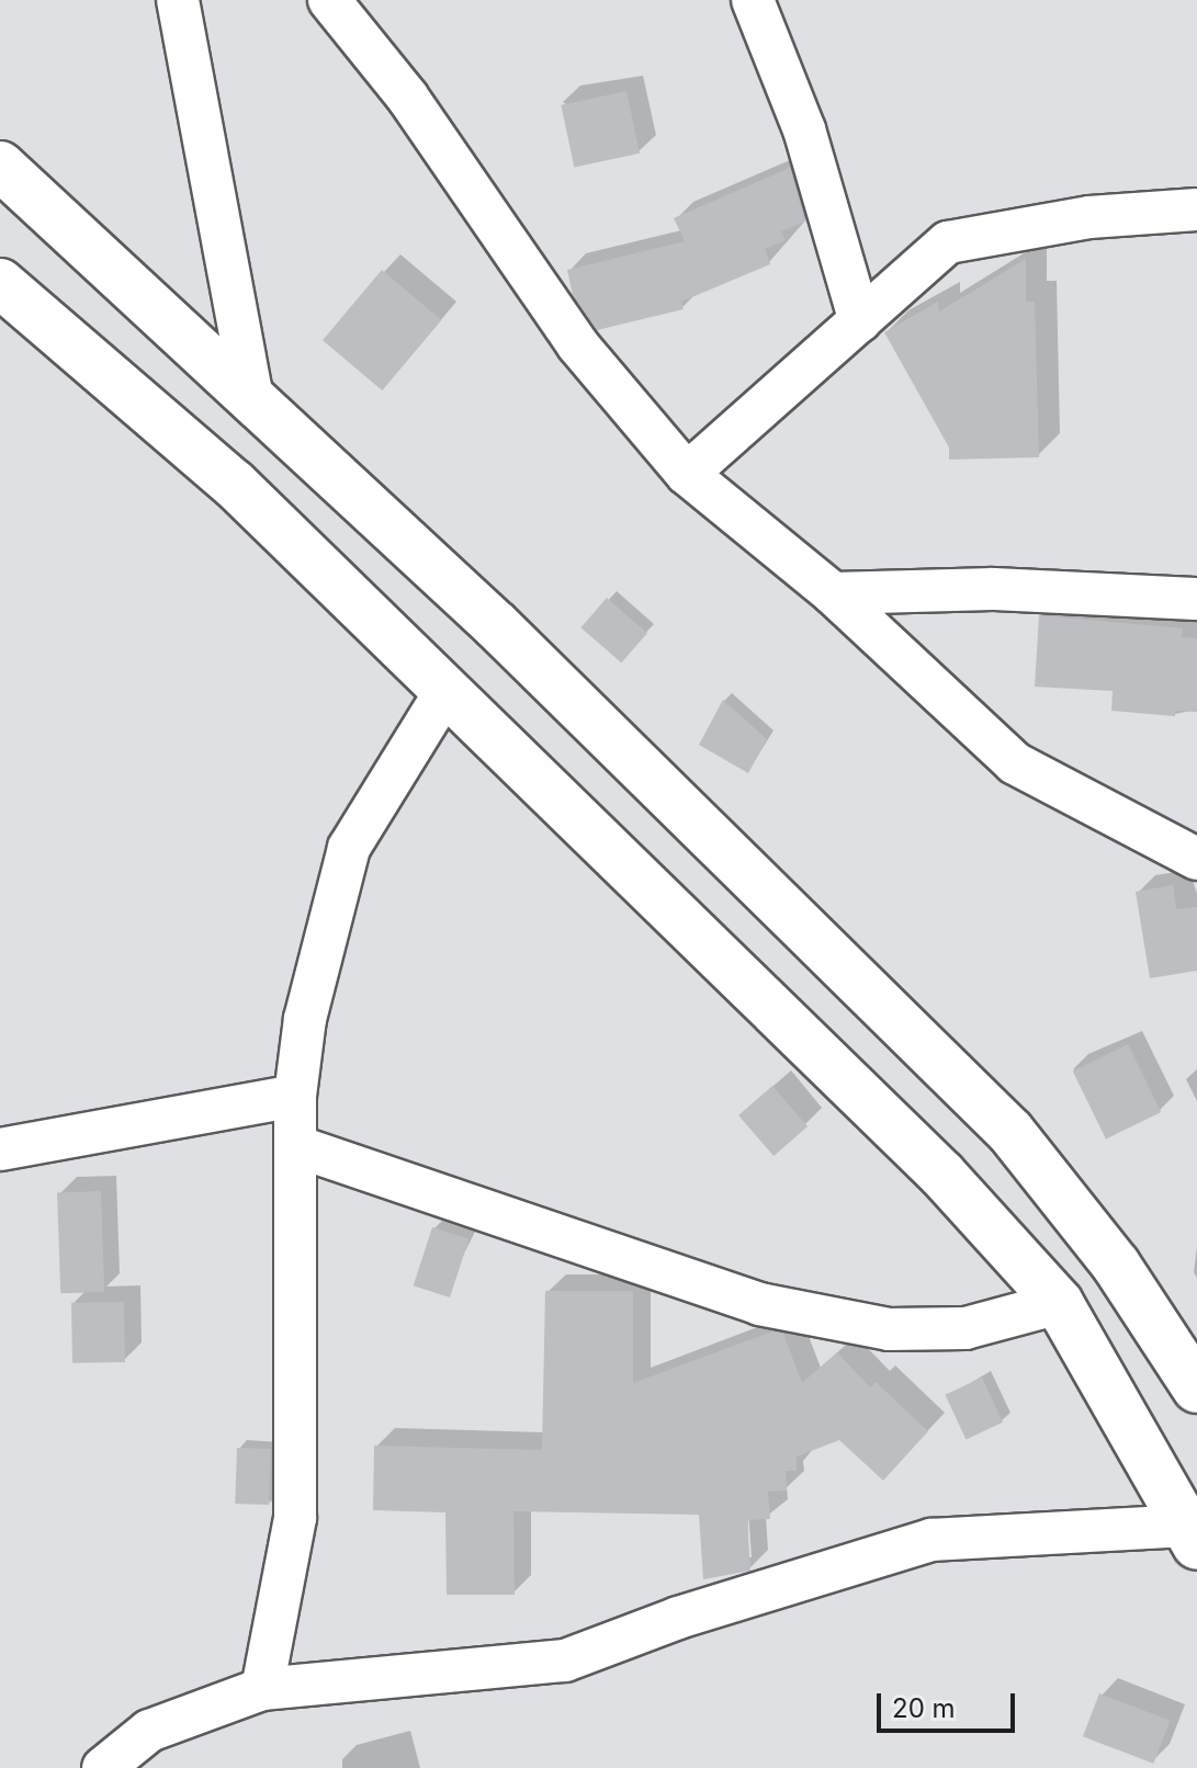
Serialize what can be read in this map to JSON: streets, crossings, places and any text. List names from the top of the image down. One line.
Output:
{"scale_bar":"20 m"}
